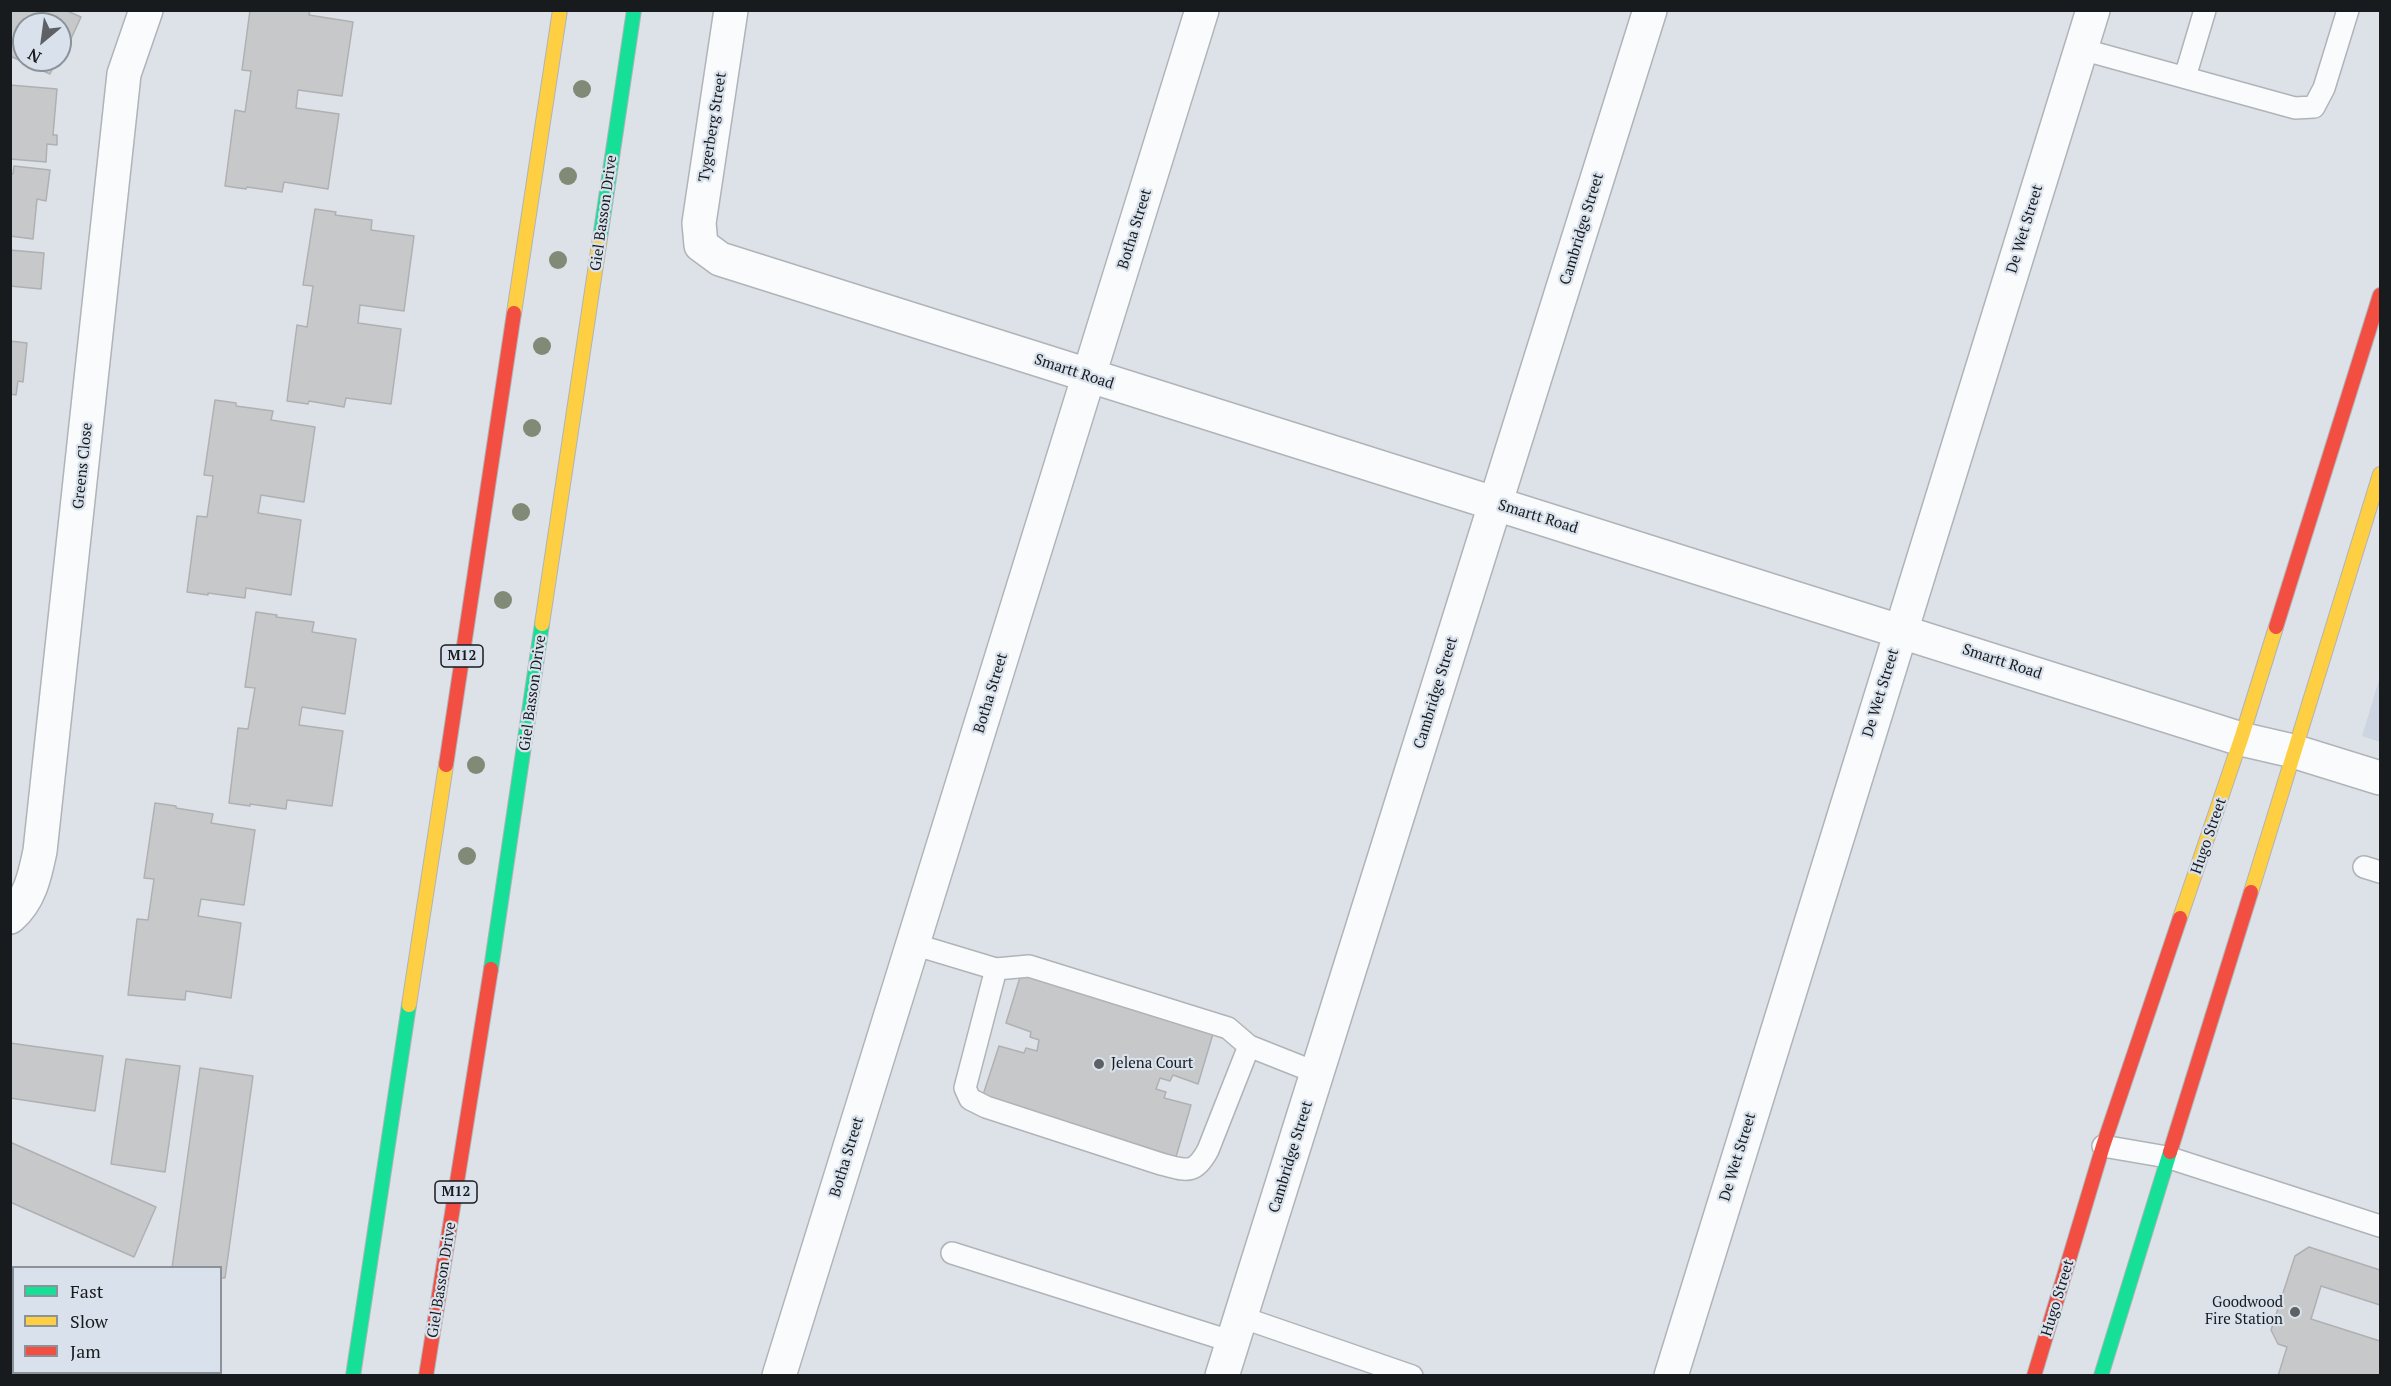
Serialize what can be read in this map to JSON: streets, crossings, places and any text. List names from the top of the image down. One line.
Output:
{"streets":{"main road":["Giel Basson Drive","M12","Hugo Street"],"street":["Tygerberg Street","Botha Street","Cambridge Street","De Wet Street","Smartt Road","Greens Close"]},"crossings":[["Tygerberg Street","Smartt Road"],["Botha Street","Smartt Road"],["Cambridge Street","Smartt Road"],["De Wet Street","Smartt Road"],["Smartt Road","Hugo Street"]],"places":["Jelena Court","Goodwood Fire Station"],"legend":["Fast","Slow","Jam"],"north":"bottom left"}
